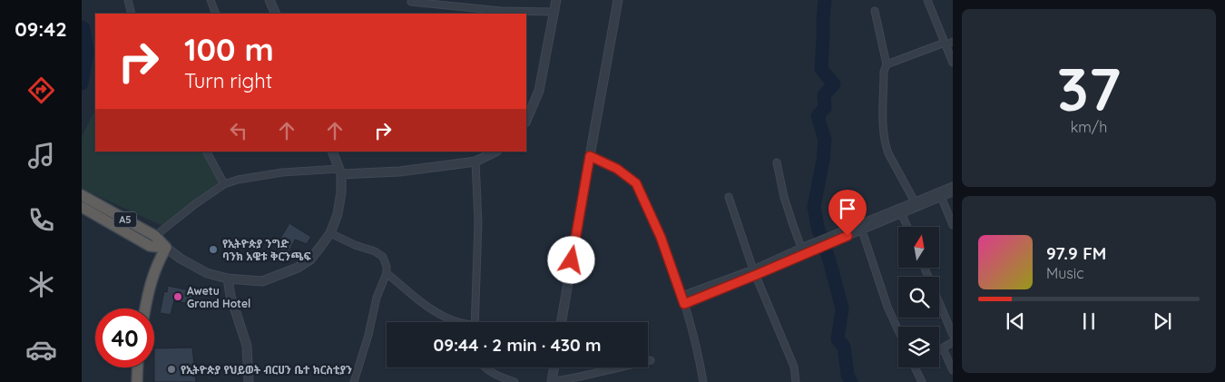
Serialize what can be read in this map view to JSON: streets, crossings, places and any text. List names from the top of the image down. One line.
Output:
{"streets":{"highway":["A5"]},"places":["የኢትዮጵያ ንግድ ባንክ አዌቱ ቅርንጫፍ","Awetu Grand Hotel","የኢትዮጵያ የህይወት ብርሀን ቤተ ክርስቲያን"],"north":"top","page":{"tabs":"09:42","tile":["37","km/h"],"turn":["100 m","Turn right"],"song":["97.9 FM","Music"],"limit":"40","trip":"09:44 · 2 min · 430 m"}}
